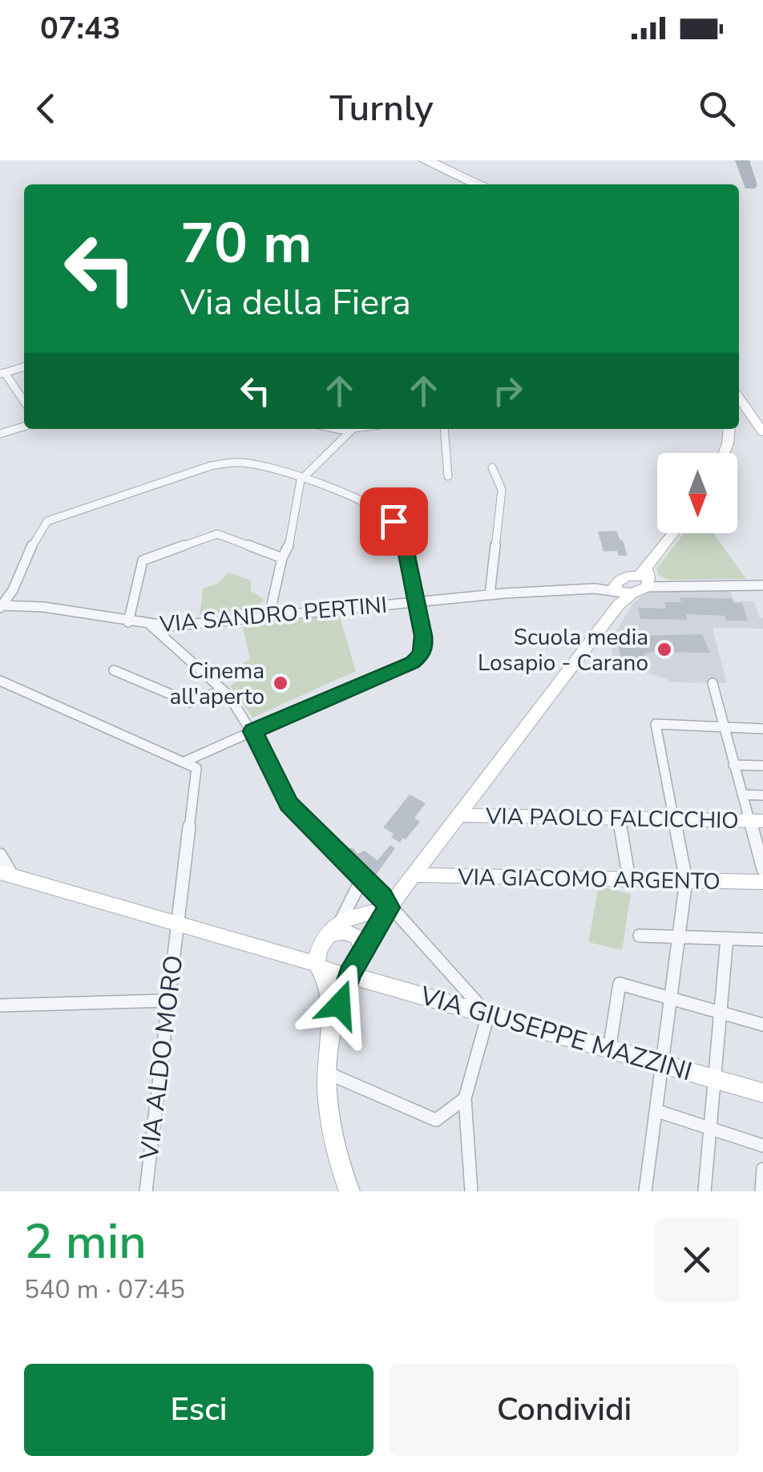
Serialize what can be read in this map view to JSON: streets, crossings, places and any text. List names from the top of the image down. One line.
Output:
{"streets":{"main road":["VIA PAOLO FALCICCHIO","VIA GIACOMO ARGENTO","VIA GIUSEPPE MAZZINI"],"street":["VIA SANDRO PERTINI","VIA ALDO MORO"]},"places":["Scuola media Losapio - Carano","Cinema all'aperto"],"north":"bottom","page":{"status":"07:43","header":"Turnly","turn":["70 m","Via della Fiera"],"heading":["2 min","540 m · 07:45"],"buttons":["Esci","Condividi"]}}
